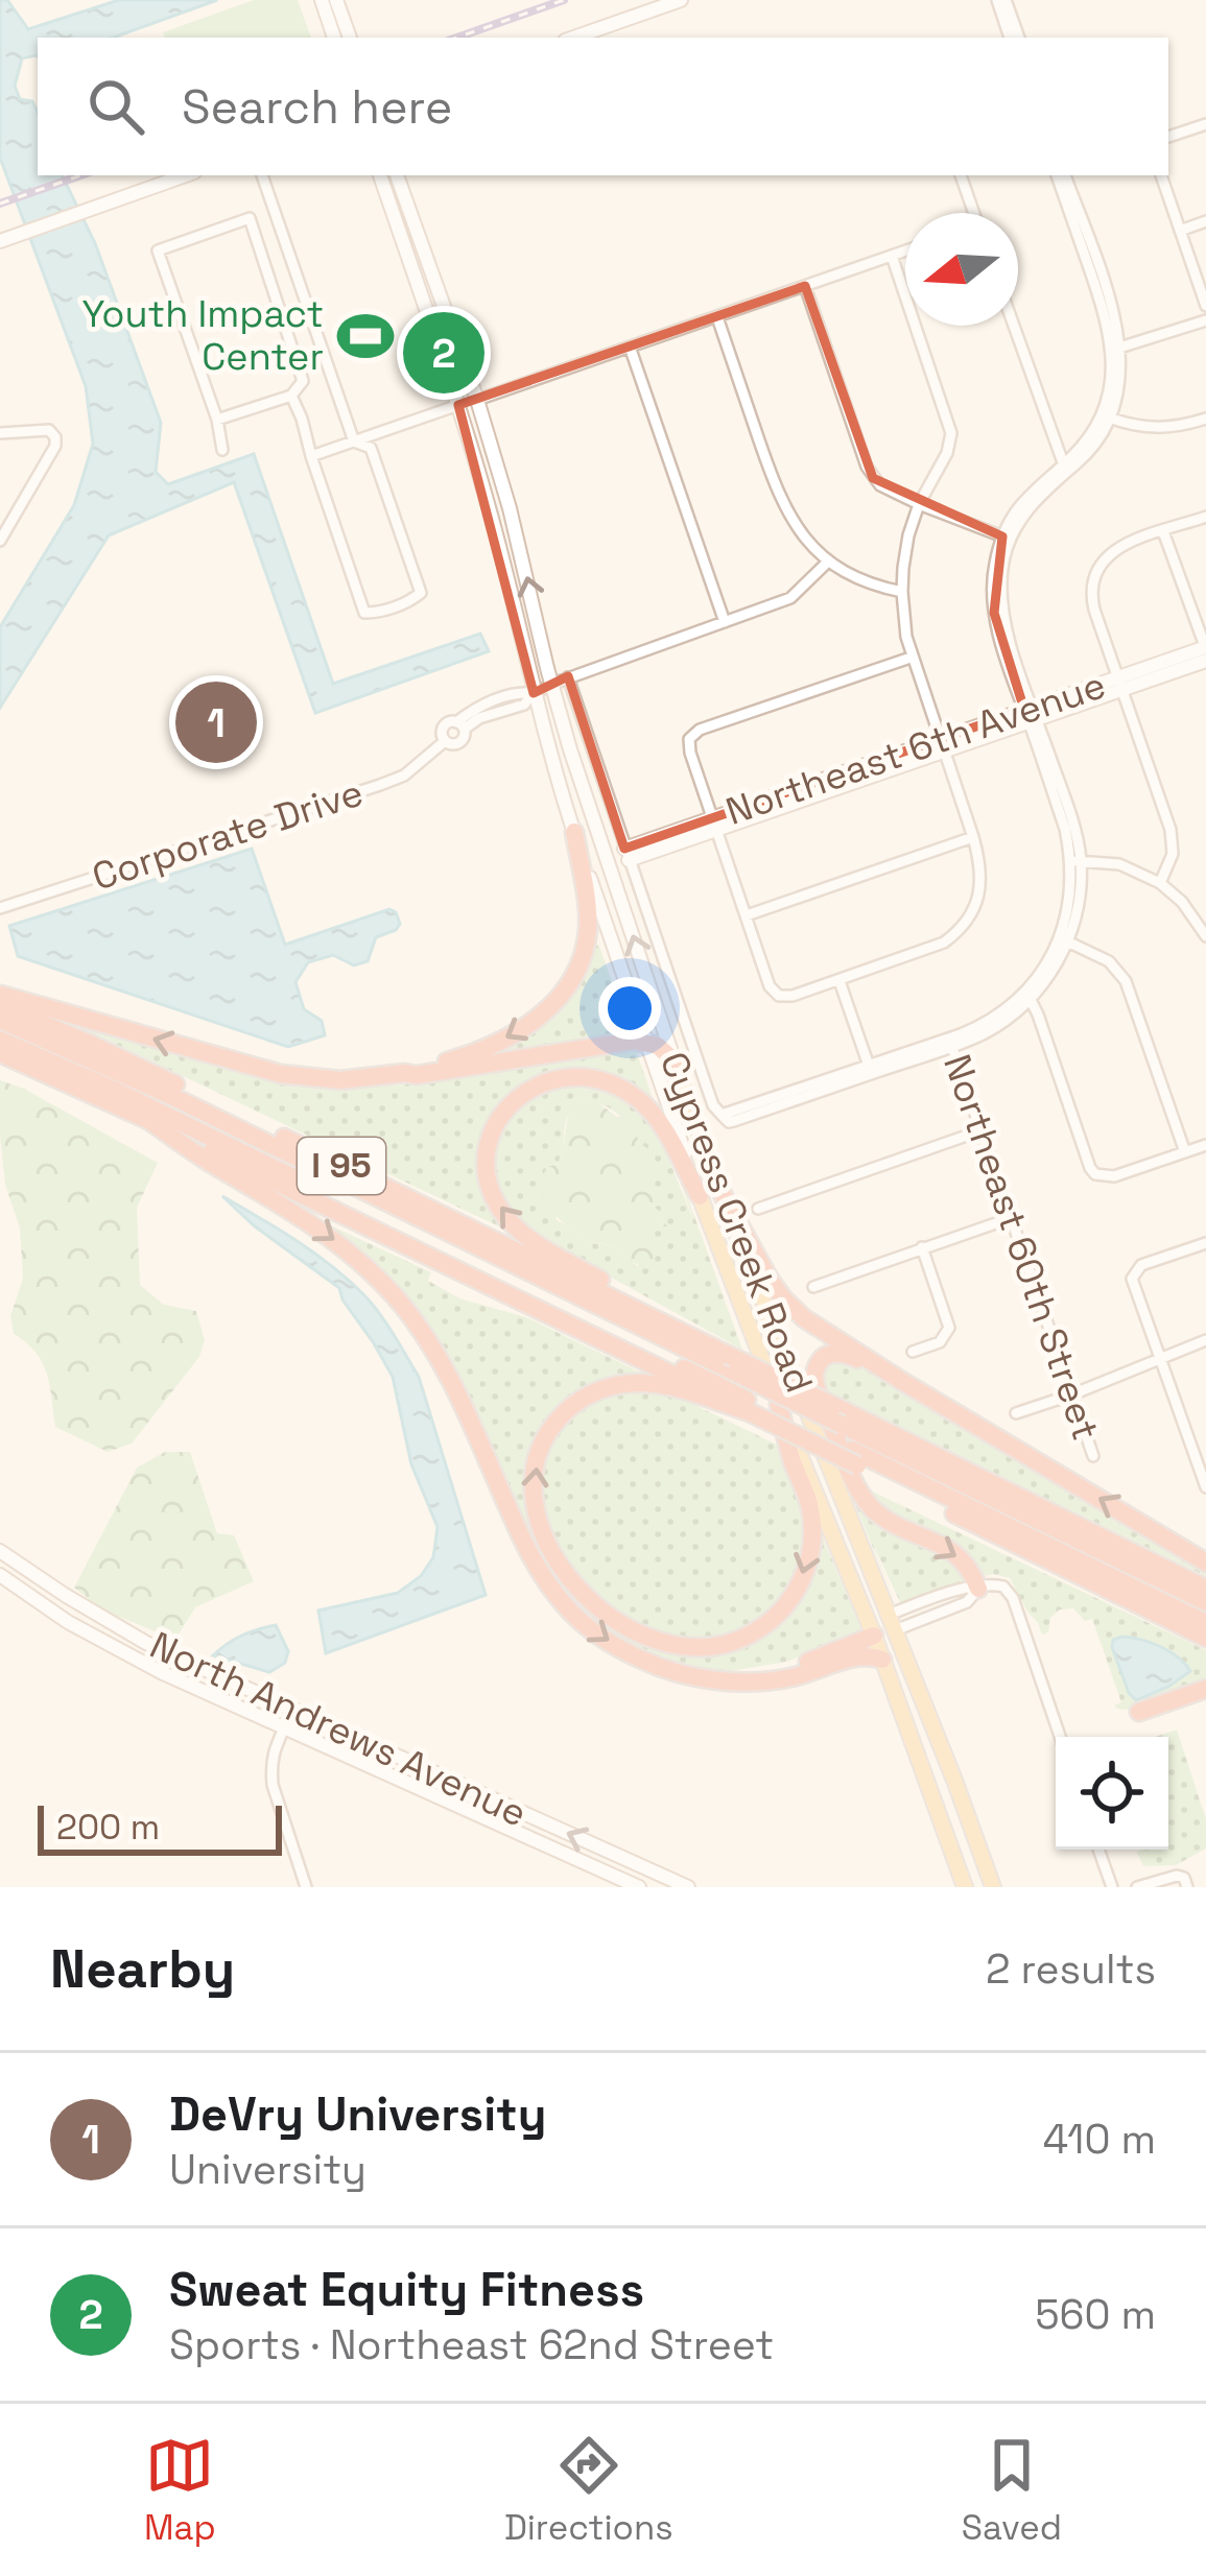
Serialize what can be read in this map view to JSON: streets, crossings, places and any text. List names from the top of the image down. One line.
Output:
{"streets":{"highway":["I 95"],"main road":["Northeast 6th Avenue","Cypress Creek Road","North Andrews Avenue"],"street":["Corporate Drive","Northeast 60th Street"]},"places":{"sports":["Youth Impact Center"]},"scale_bar":"200 m","north":"left","page":{"search":"Search here","pins":["2","1"],"scale":"200 m","heading":["Nearby","2 results"],"list":[{"mark":"1","name":"DeVry University","note":"University","value":"410 m"},{"mark":"2","name":"Sweat Equity Fitness","note":"Sports · Northeast 62nd Street","value":"560 m"}],"nav":["Map","Directions","Saved"]}}
